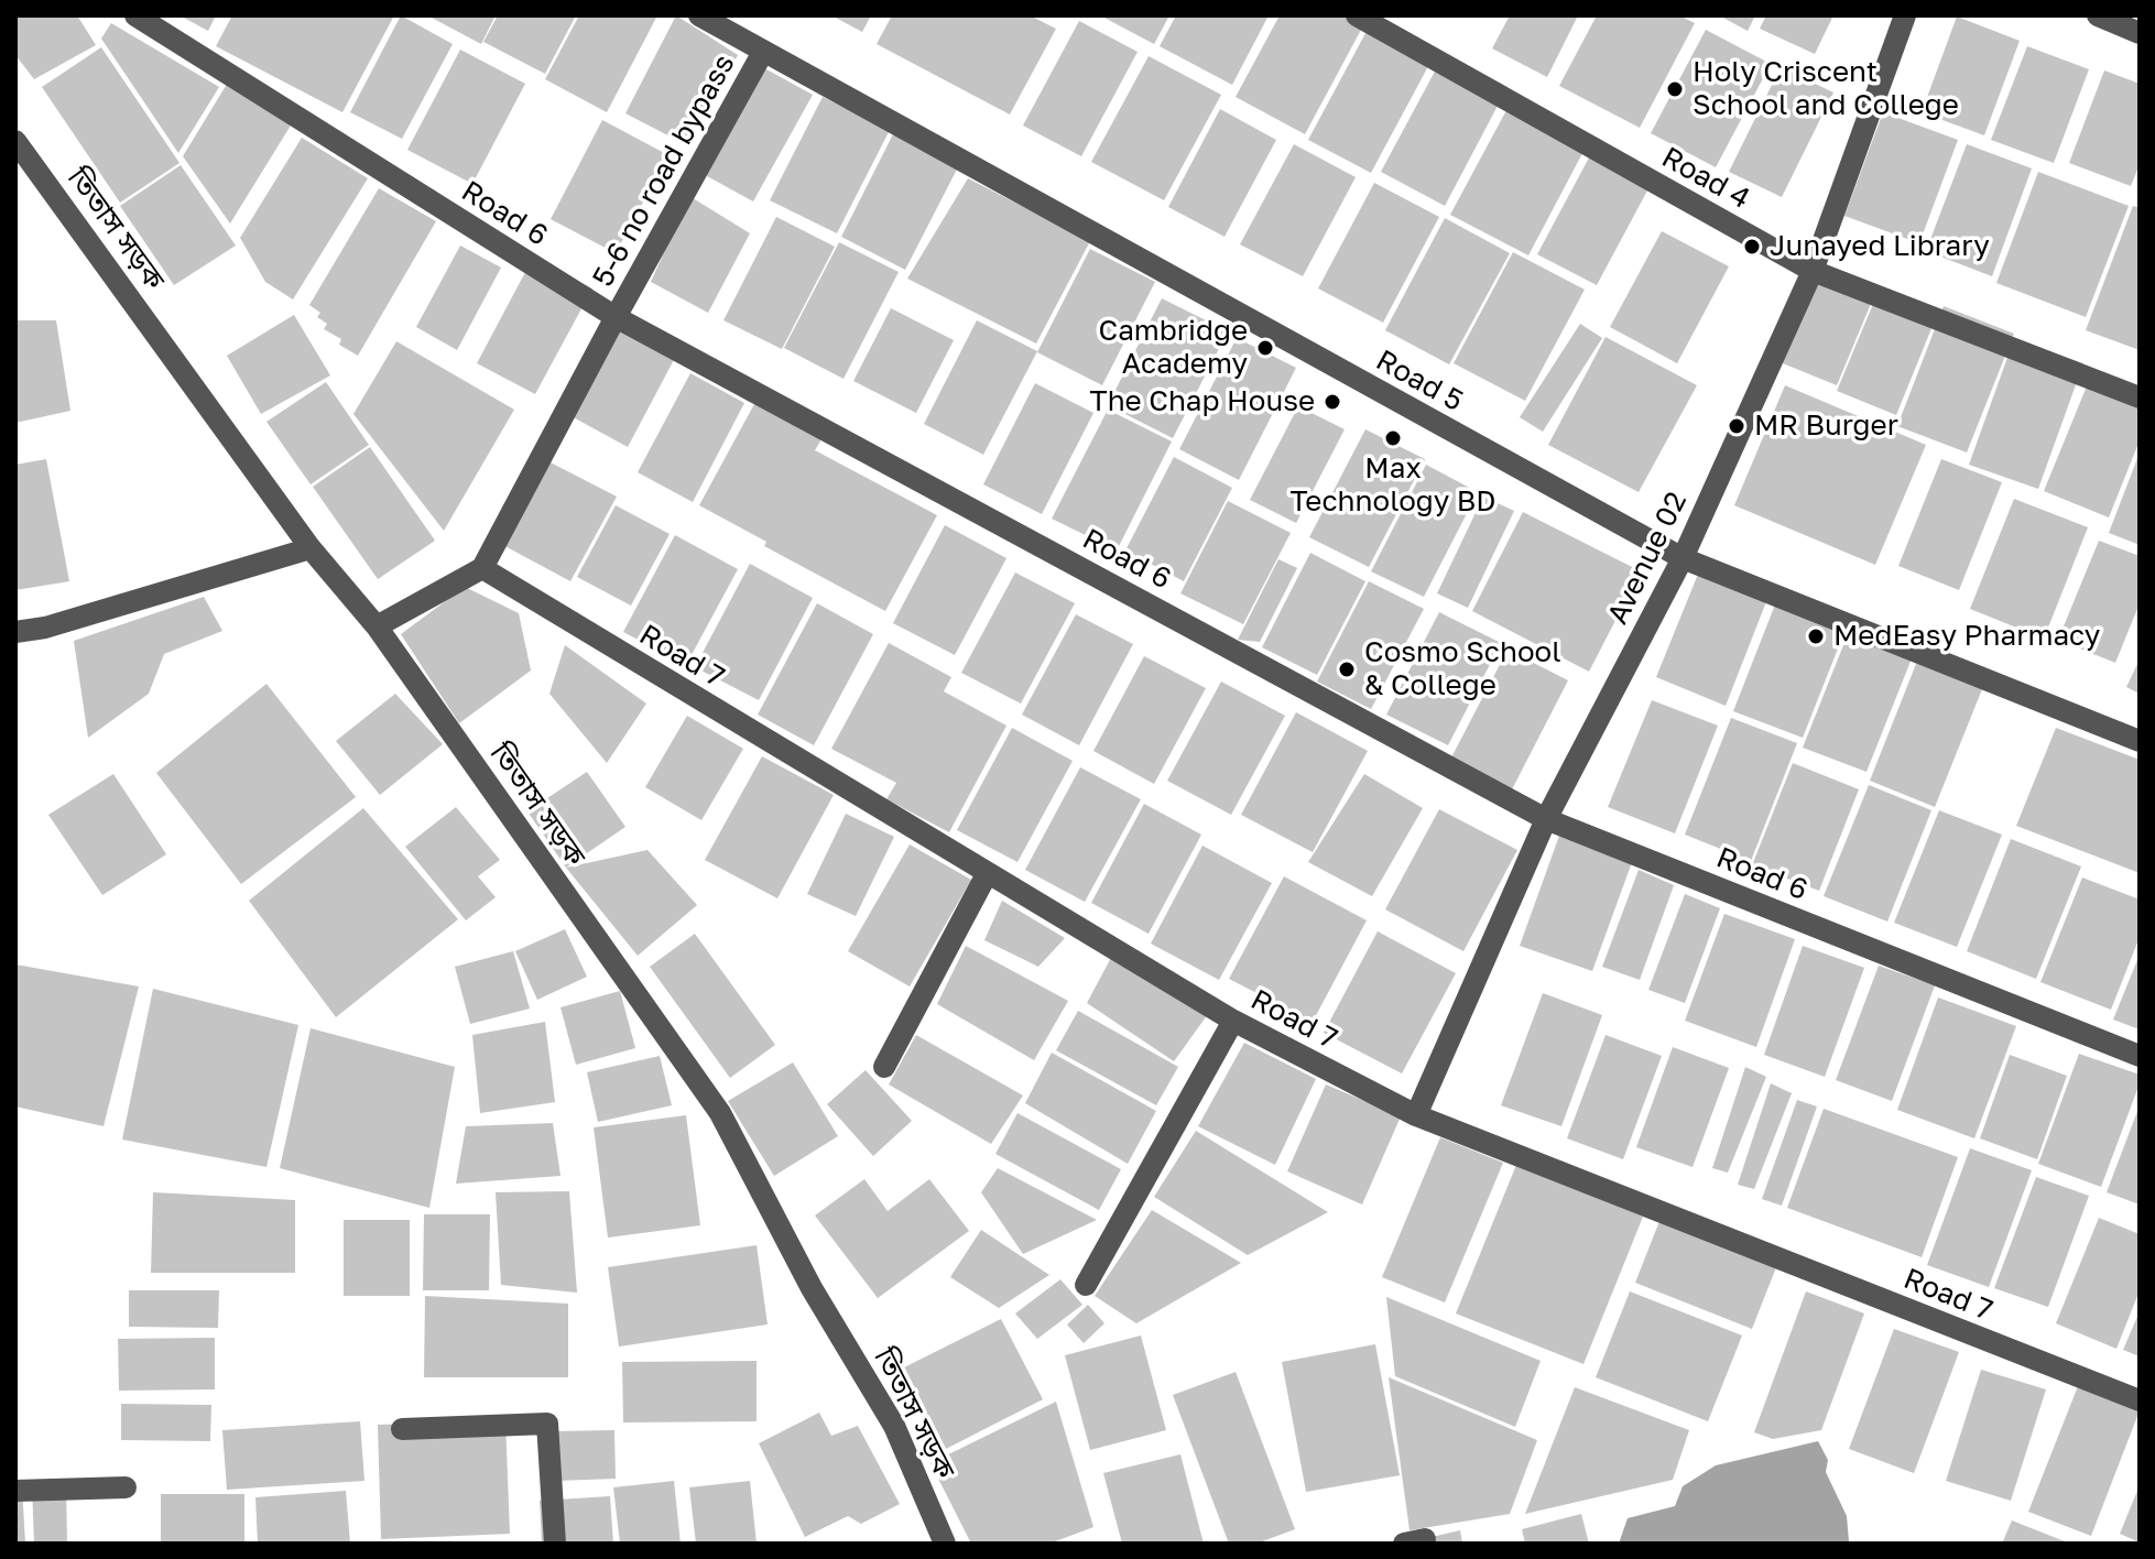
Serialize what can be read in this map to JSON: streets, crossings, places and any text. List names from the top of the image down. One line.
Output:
{"streets":{"street":["5-6 no road bypass","Road 4","Road 6","তিতাস সড়ক","Road 5","Avenue 02","Road 7"]},"crossings":[["5-6 no road bypass","Road 6"],["5-6 no road bypass","Road 5"],["5-6 no road bypass","Road 7"],["Road 4","Avenue 02"],["Road 6","Avenue 02"],["Road 5","Avenue 02"],["Avenue 02","Road 7"]],"places":["Holy Criscent School and College","Junayed Library","Cambridge Academy","The Chap House","MR Burger","Max Technology BD","MedEasy Pharmacy","Cosmo School & College"]}
